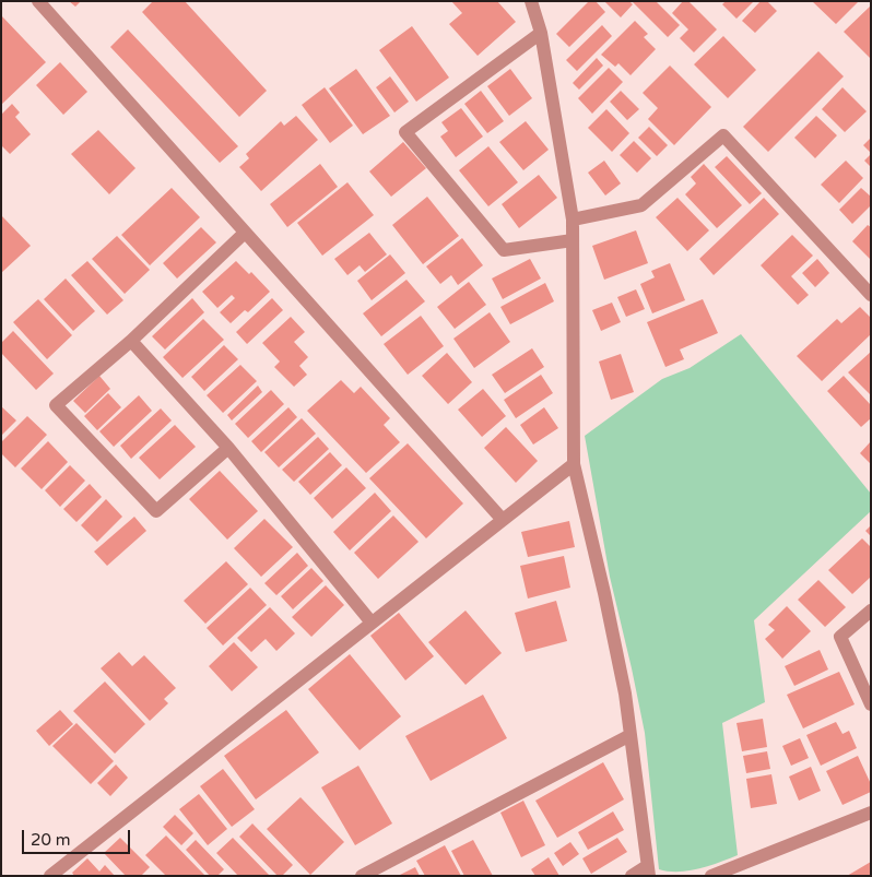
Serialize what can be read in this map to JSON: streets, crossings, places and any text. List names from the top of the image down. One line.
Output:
{"scale_bar":"20 m"}
